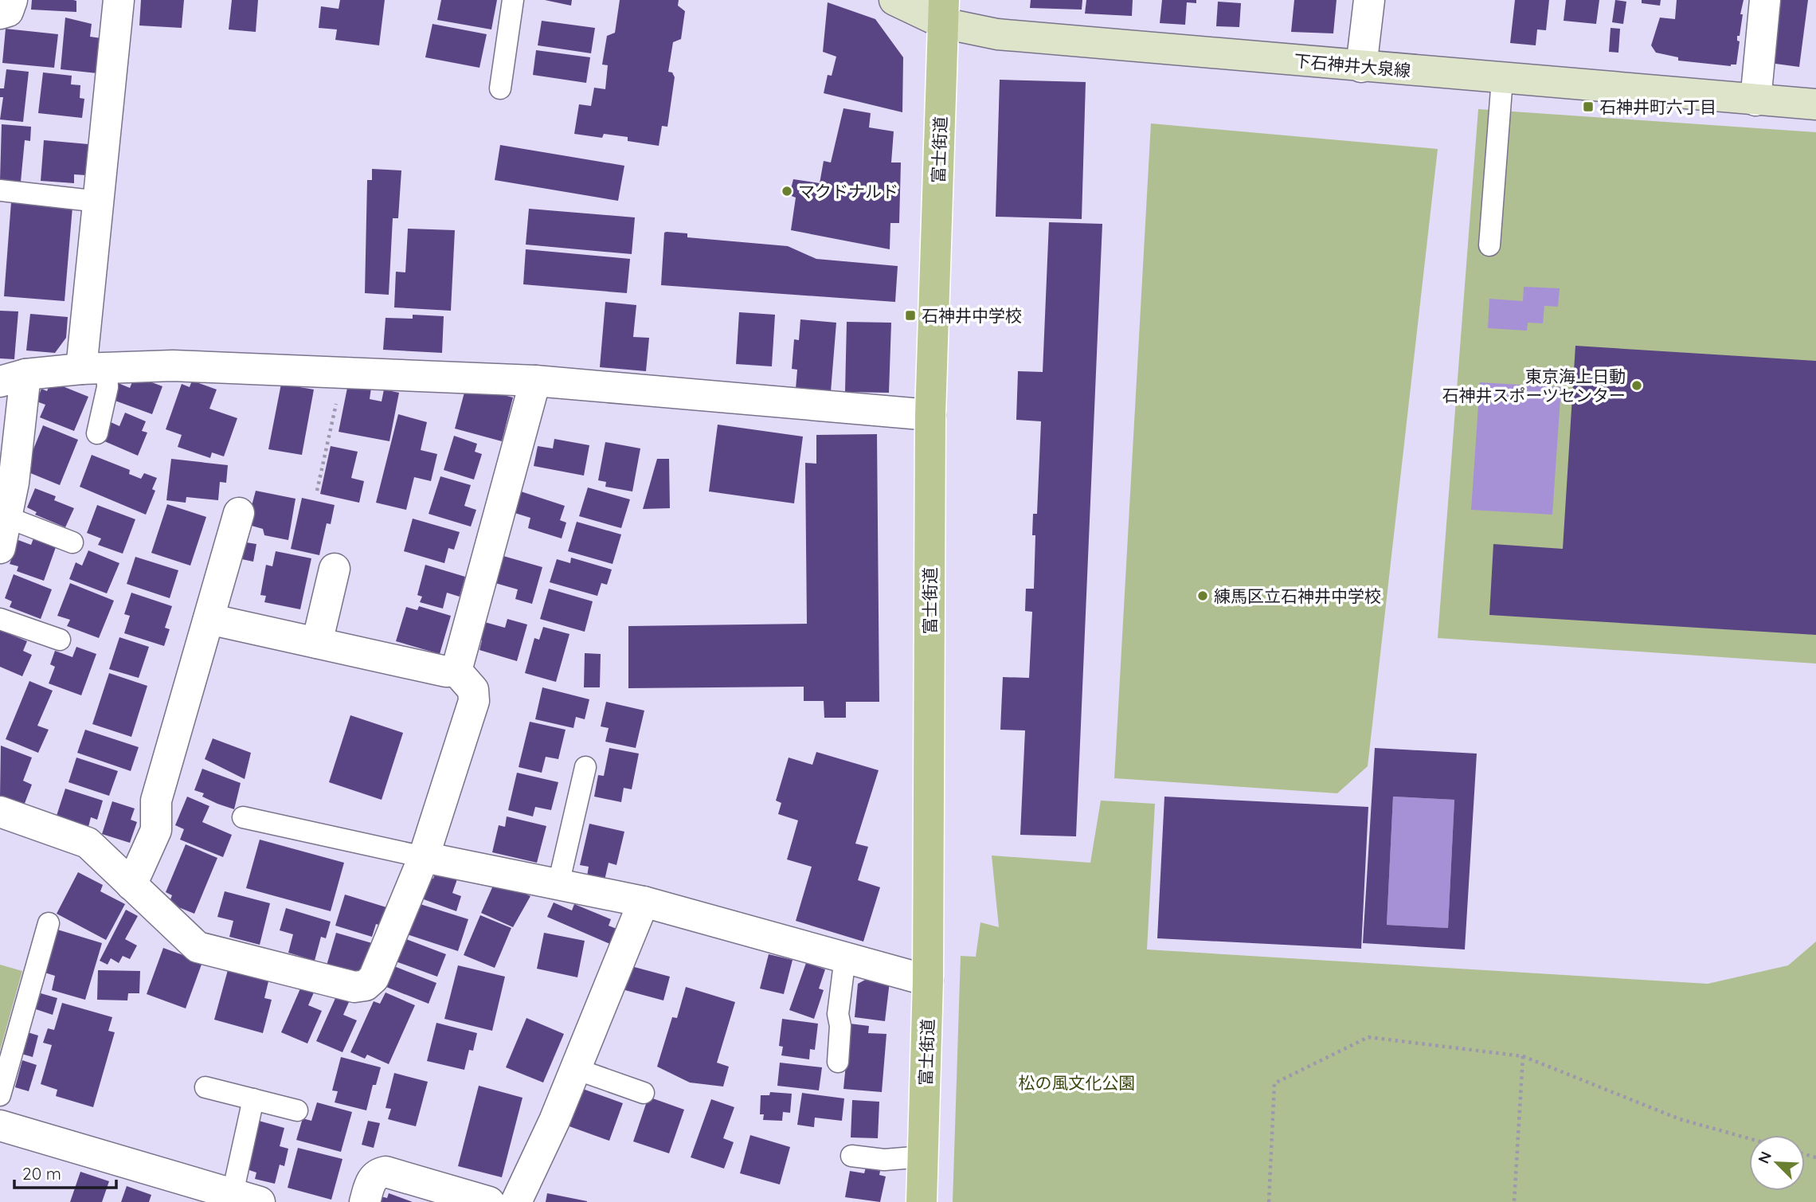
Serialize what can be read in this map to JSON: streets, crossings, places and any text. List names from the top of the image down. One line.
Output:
{"streets":{"main road":["下石神井大泉線","富士街道"]},"crossings":[["下石神井大泉線","富士街道"]],"parks":["松の風文化公園"],"places":{"transit":["石神井町六丁目","石神井中学校"],"other":["マクドナルド","東京海上日動 石神井スポーツセンター","練馬区立石神井中学校"]},"scale_bar":"20 m","north":"top left"}
